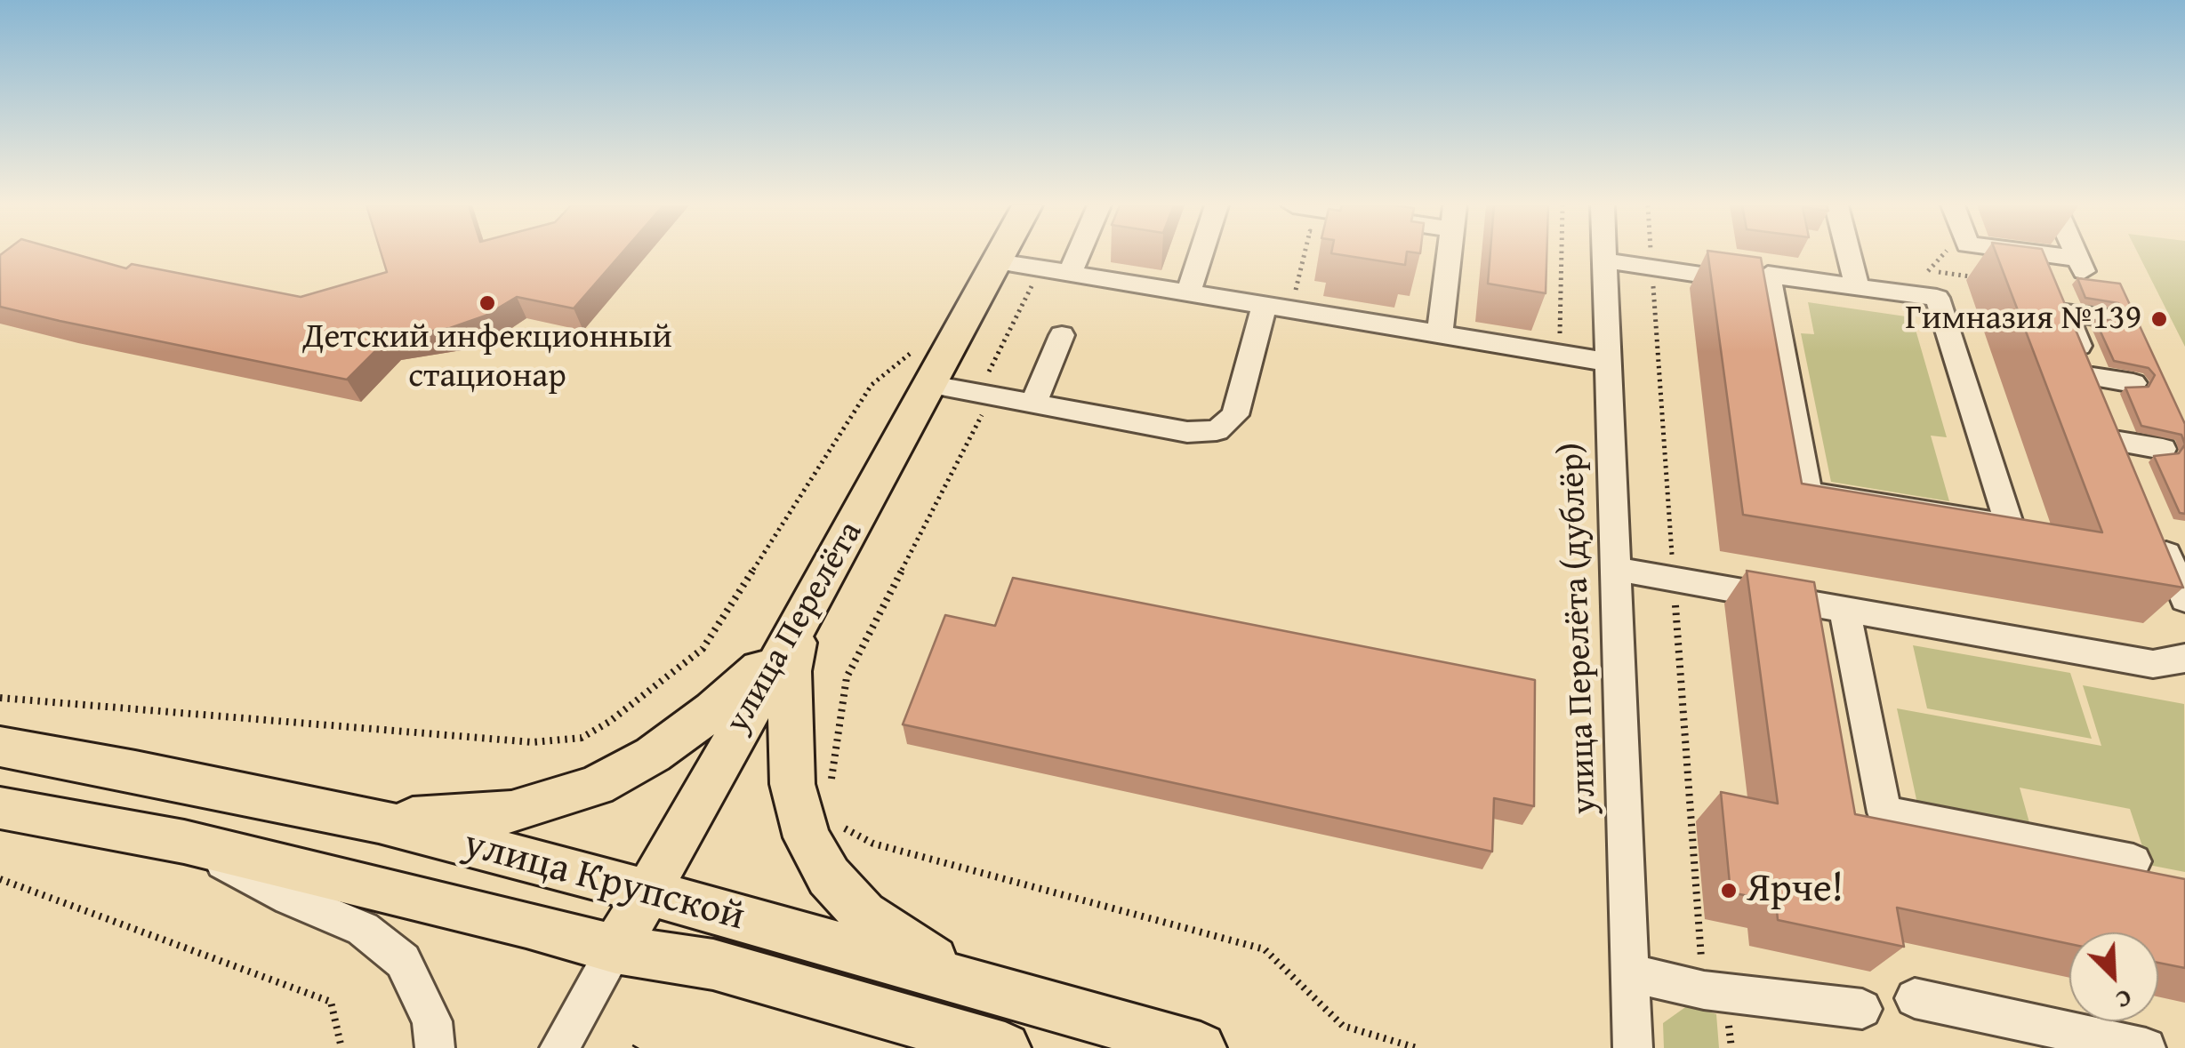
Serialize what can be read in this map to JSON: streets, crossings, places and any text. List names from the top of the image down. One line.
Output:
{"streets":{"main road":["улица Перелёта","улица Крупской"],"street":["улица Перелёта (дублёр)"]},"crossings":[["улица Перелёта","улица Крупской"]],"places":["Детский инфекционный стационар","Гимназия №139","Ярче!"],"north":"bottom right"}
